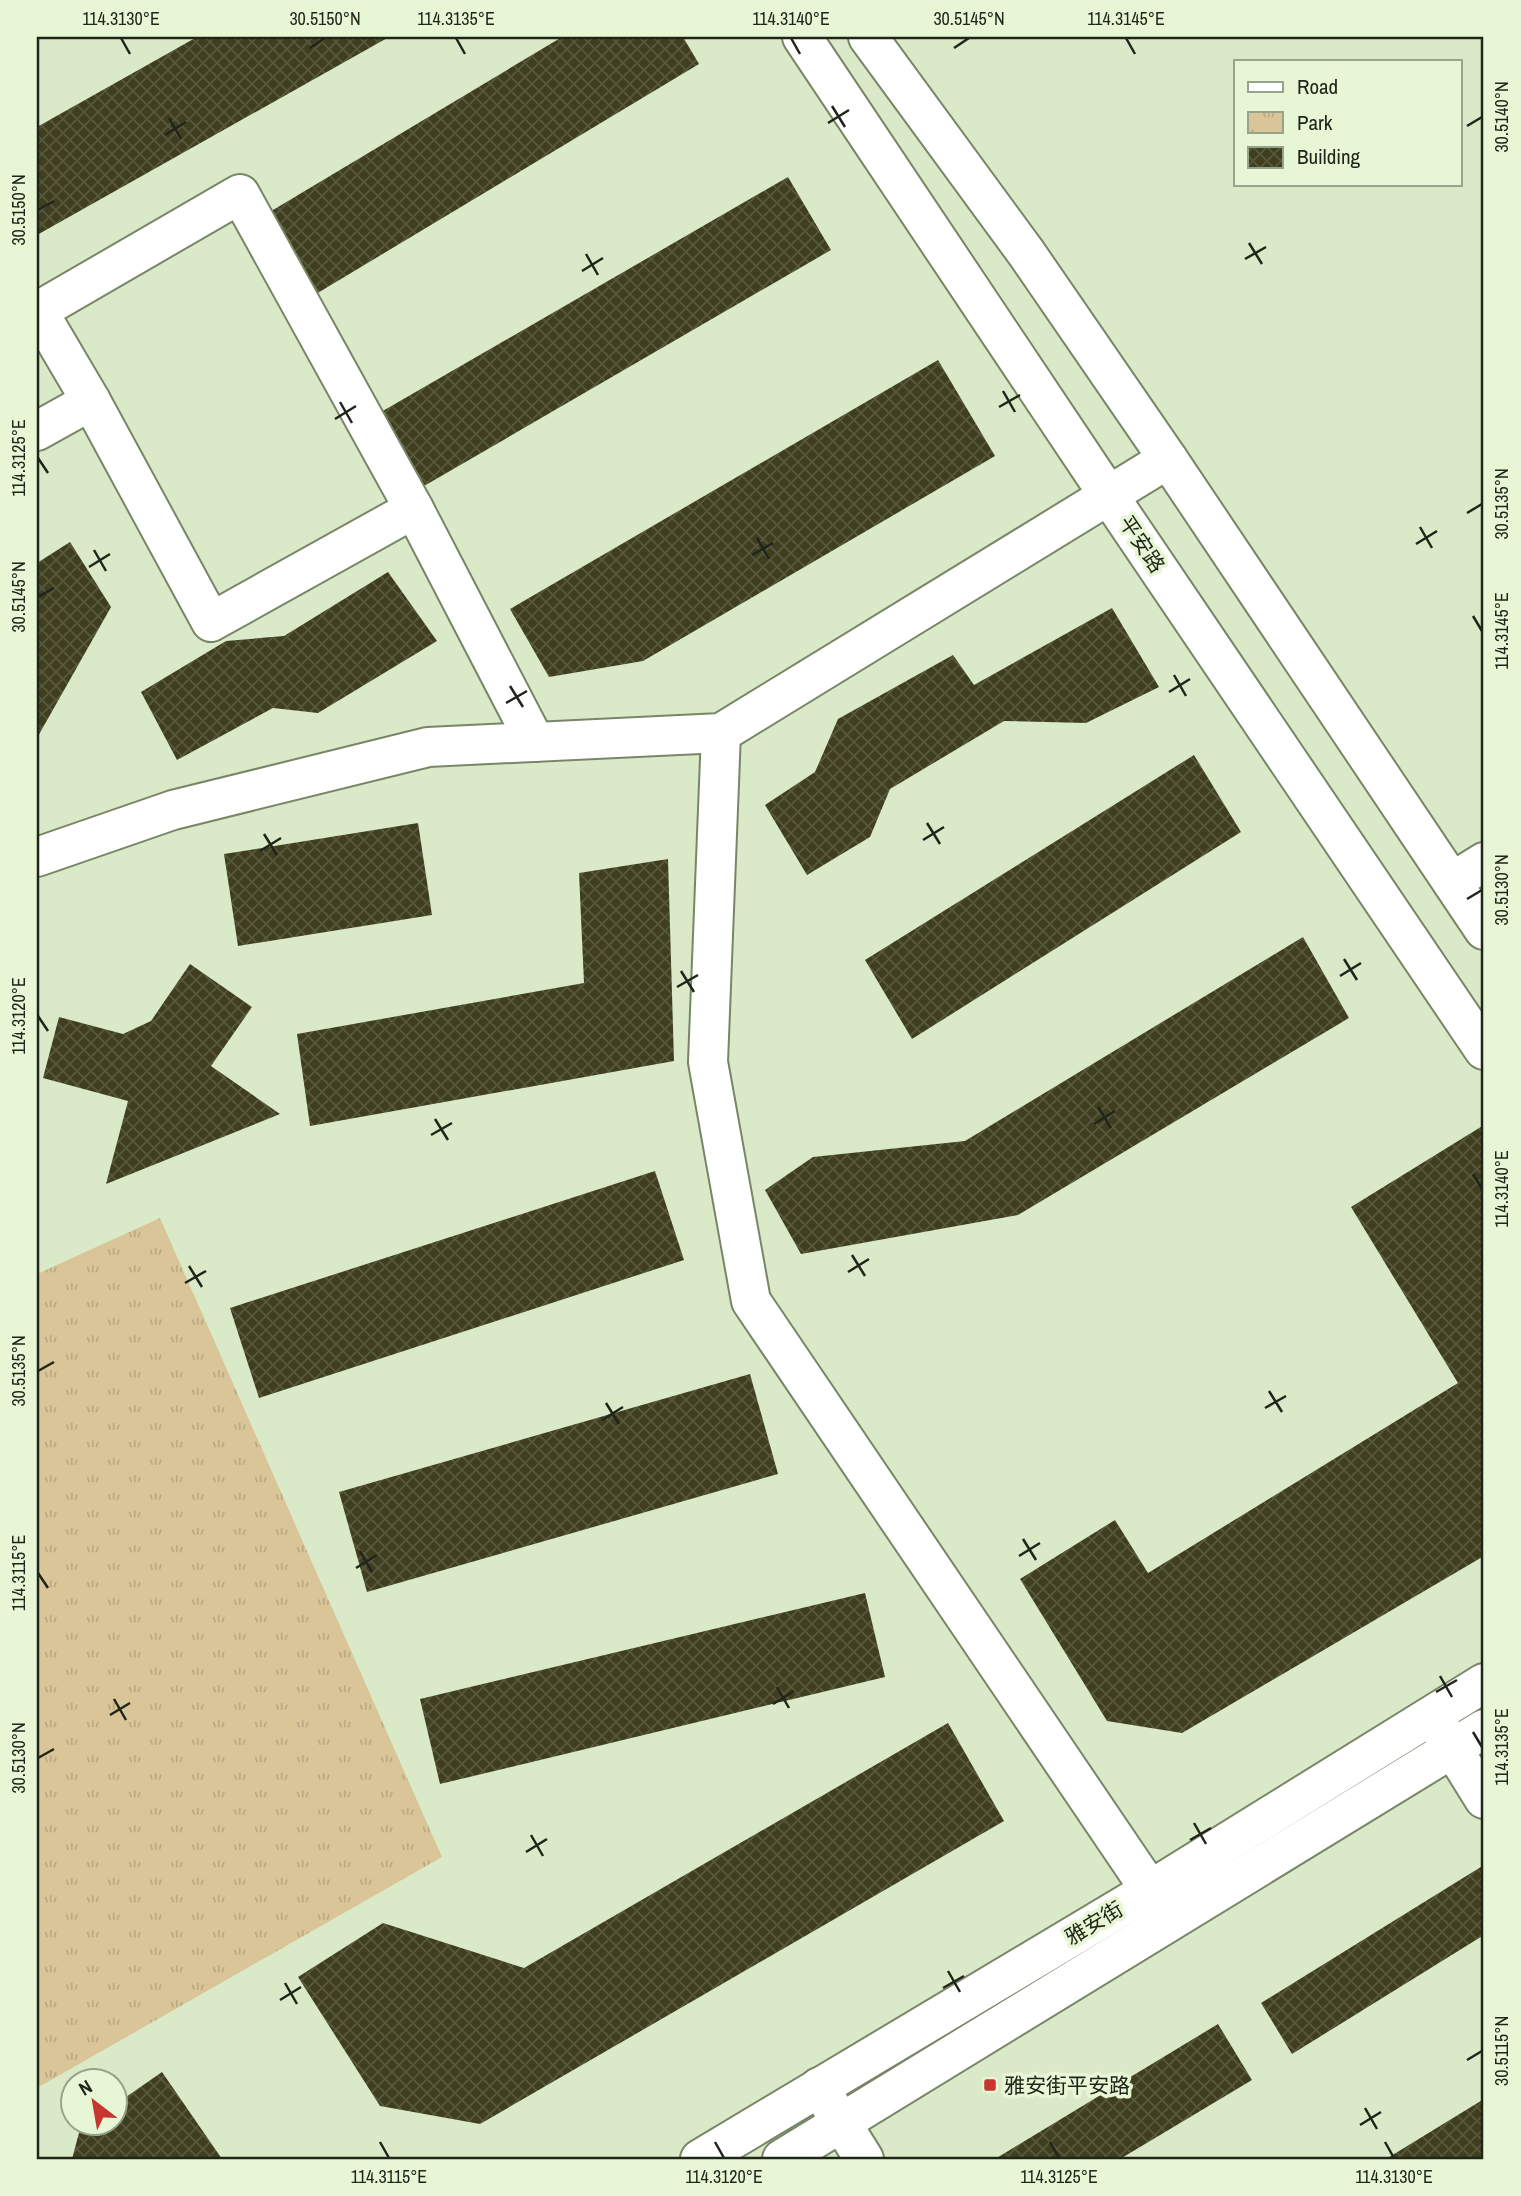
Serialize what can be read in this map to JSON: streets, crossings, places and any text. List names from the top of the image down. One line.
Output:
{"streets":{"street":["平安路","雅安街"]},"places":{"transit":["雅安街平安路"]},"legend":["Road","Park","Building"],"north":"top left","coordinates":["114.3130°E","30.5150°N","114.3135°E","114.3140°E","30.5145°N","114.3145°E","30.5140°N","114.3125°E","30.5135°N","30.5130°N","114.3120°E","114.3115°E","30.5115°N"]}
